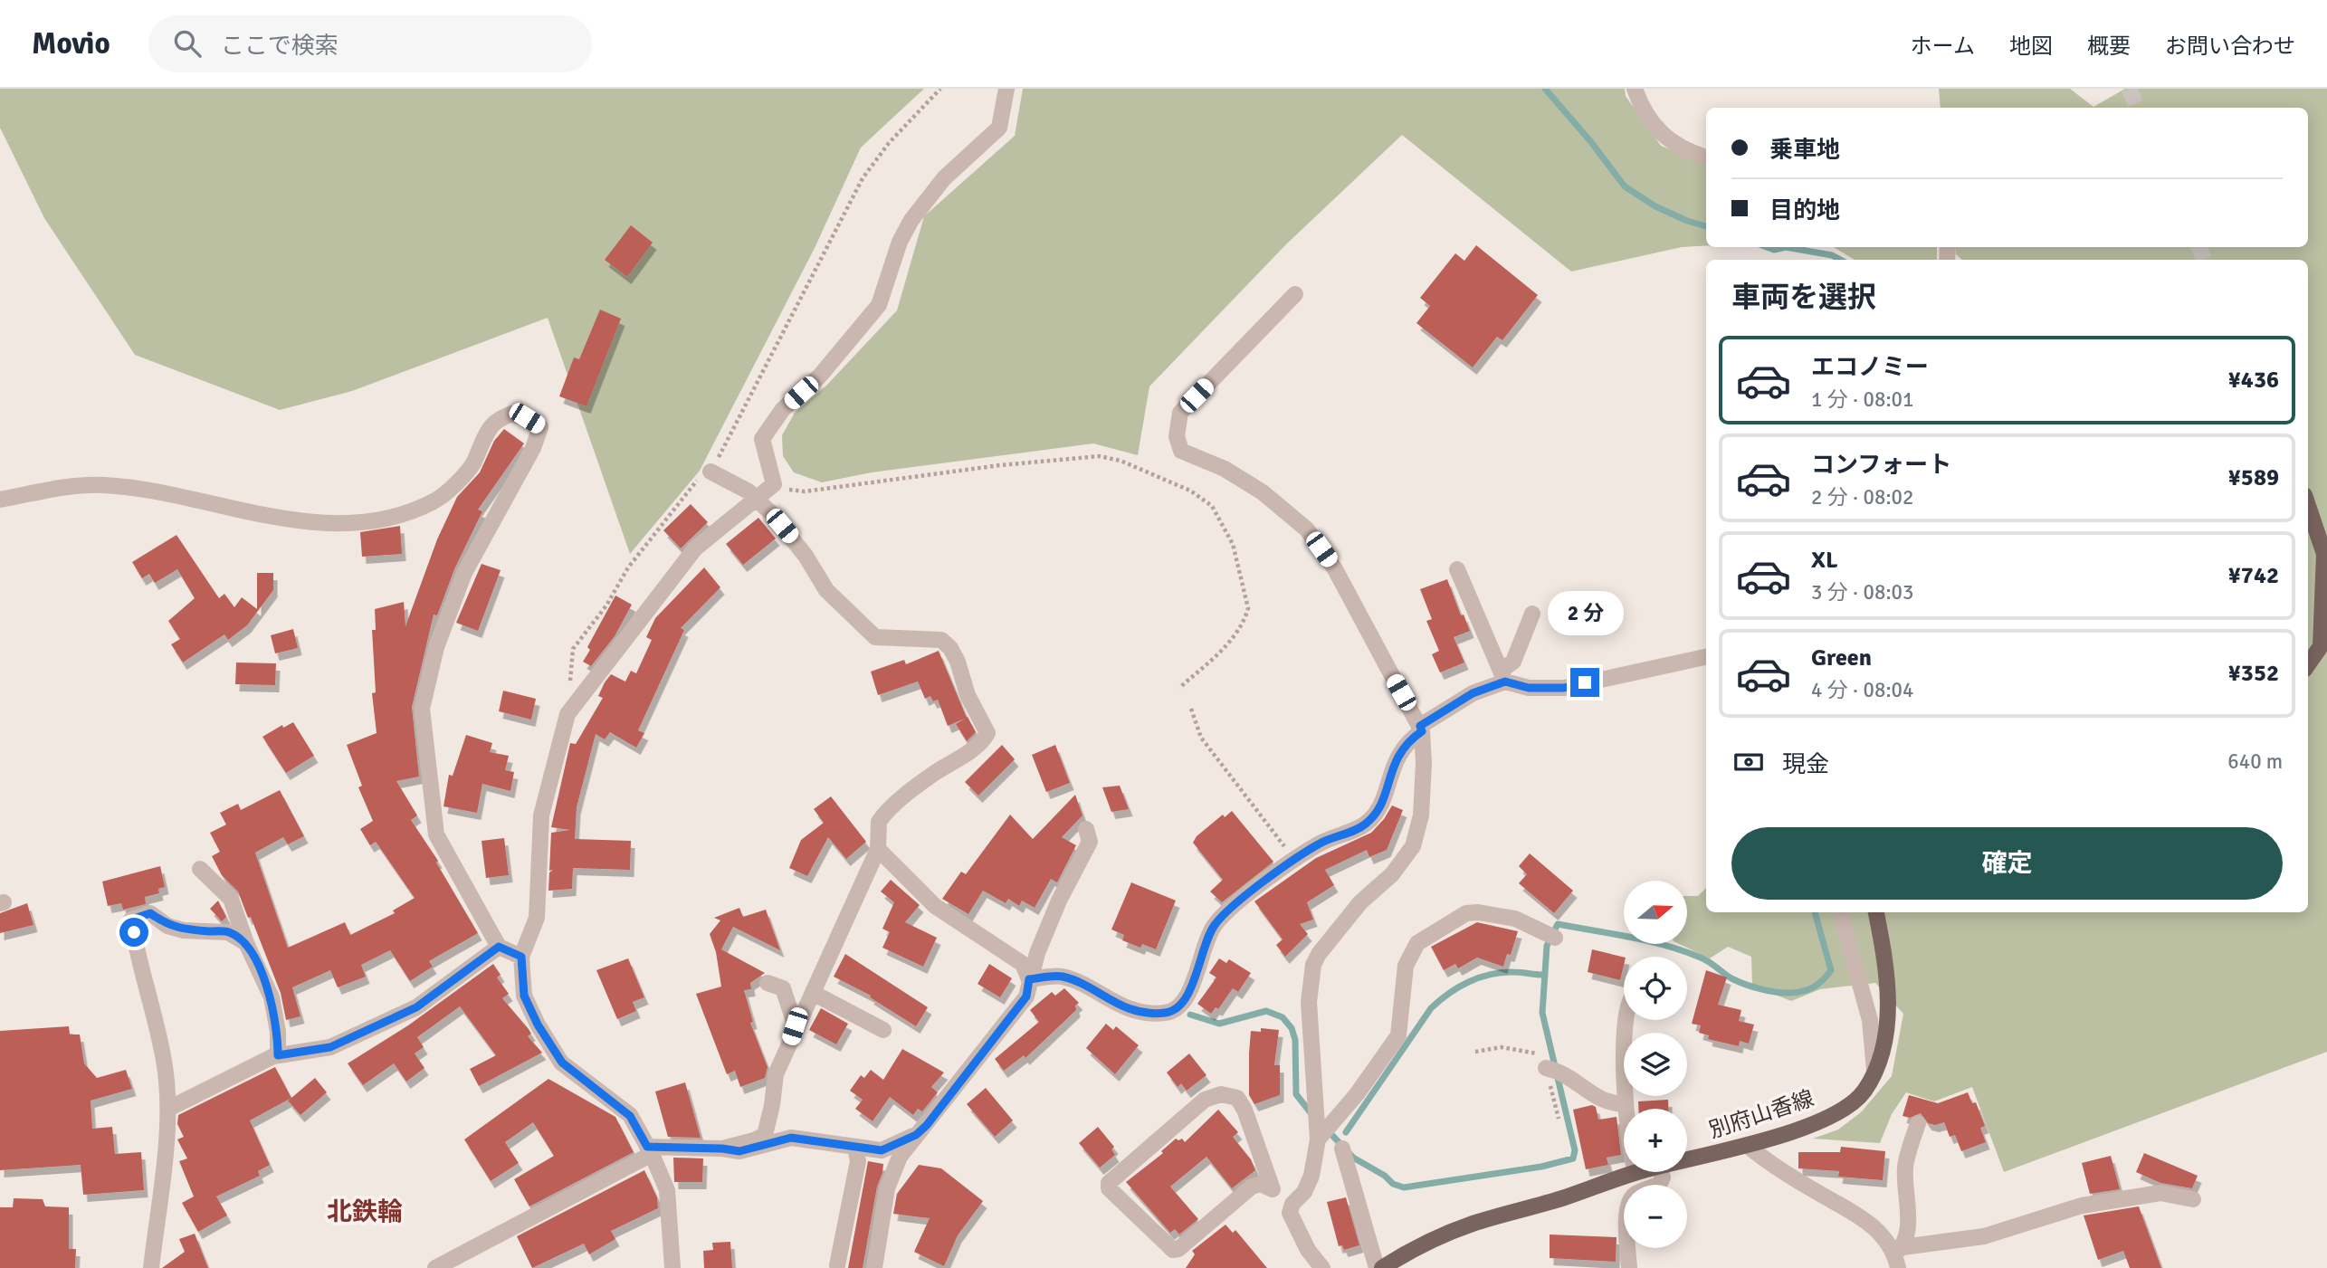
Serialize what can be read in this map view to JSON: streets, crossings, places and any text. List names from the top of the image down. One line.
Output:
{"streets":{"main road":["別府山香線"]},"districts":["北鉄輪"],"north":"right","page":{"header":"Movio","search":"ここで検索","nav":["ホーム","地図","概要","お問い合わせ"],"banner":["乗車地","目的地"],"heading":"車両を選択","list":[{"name":"エコノミー","note":"1 分 · 08:01","value":"¥436"},{"name":"コンフォート","note":"2 分 · 08:02","value":"¥589"},{"name":"XL","note":"3 分 · 08:03","value":"¥742"},{"name":"Green","note":"4 分 · 08:04","value":"¥352"}],"bubble":"2 分","pay":["現金","640 m"],"buttons":"確定","map_buttons":["+","−"]}}
